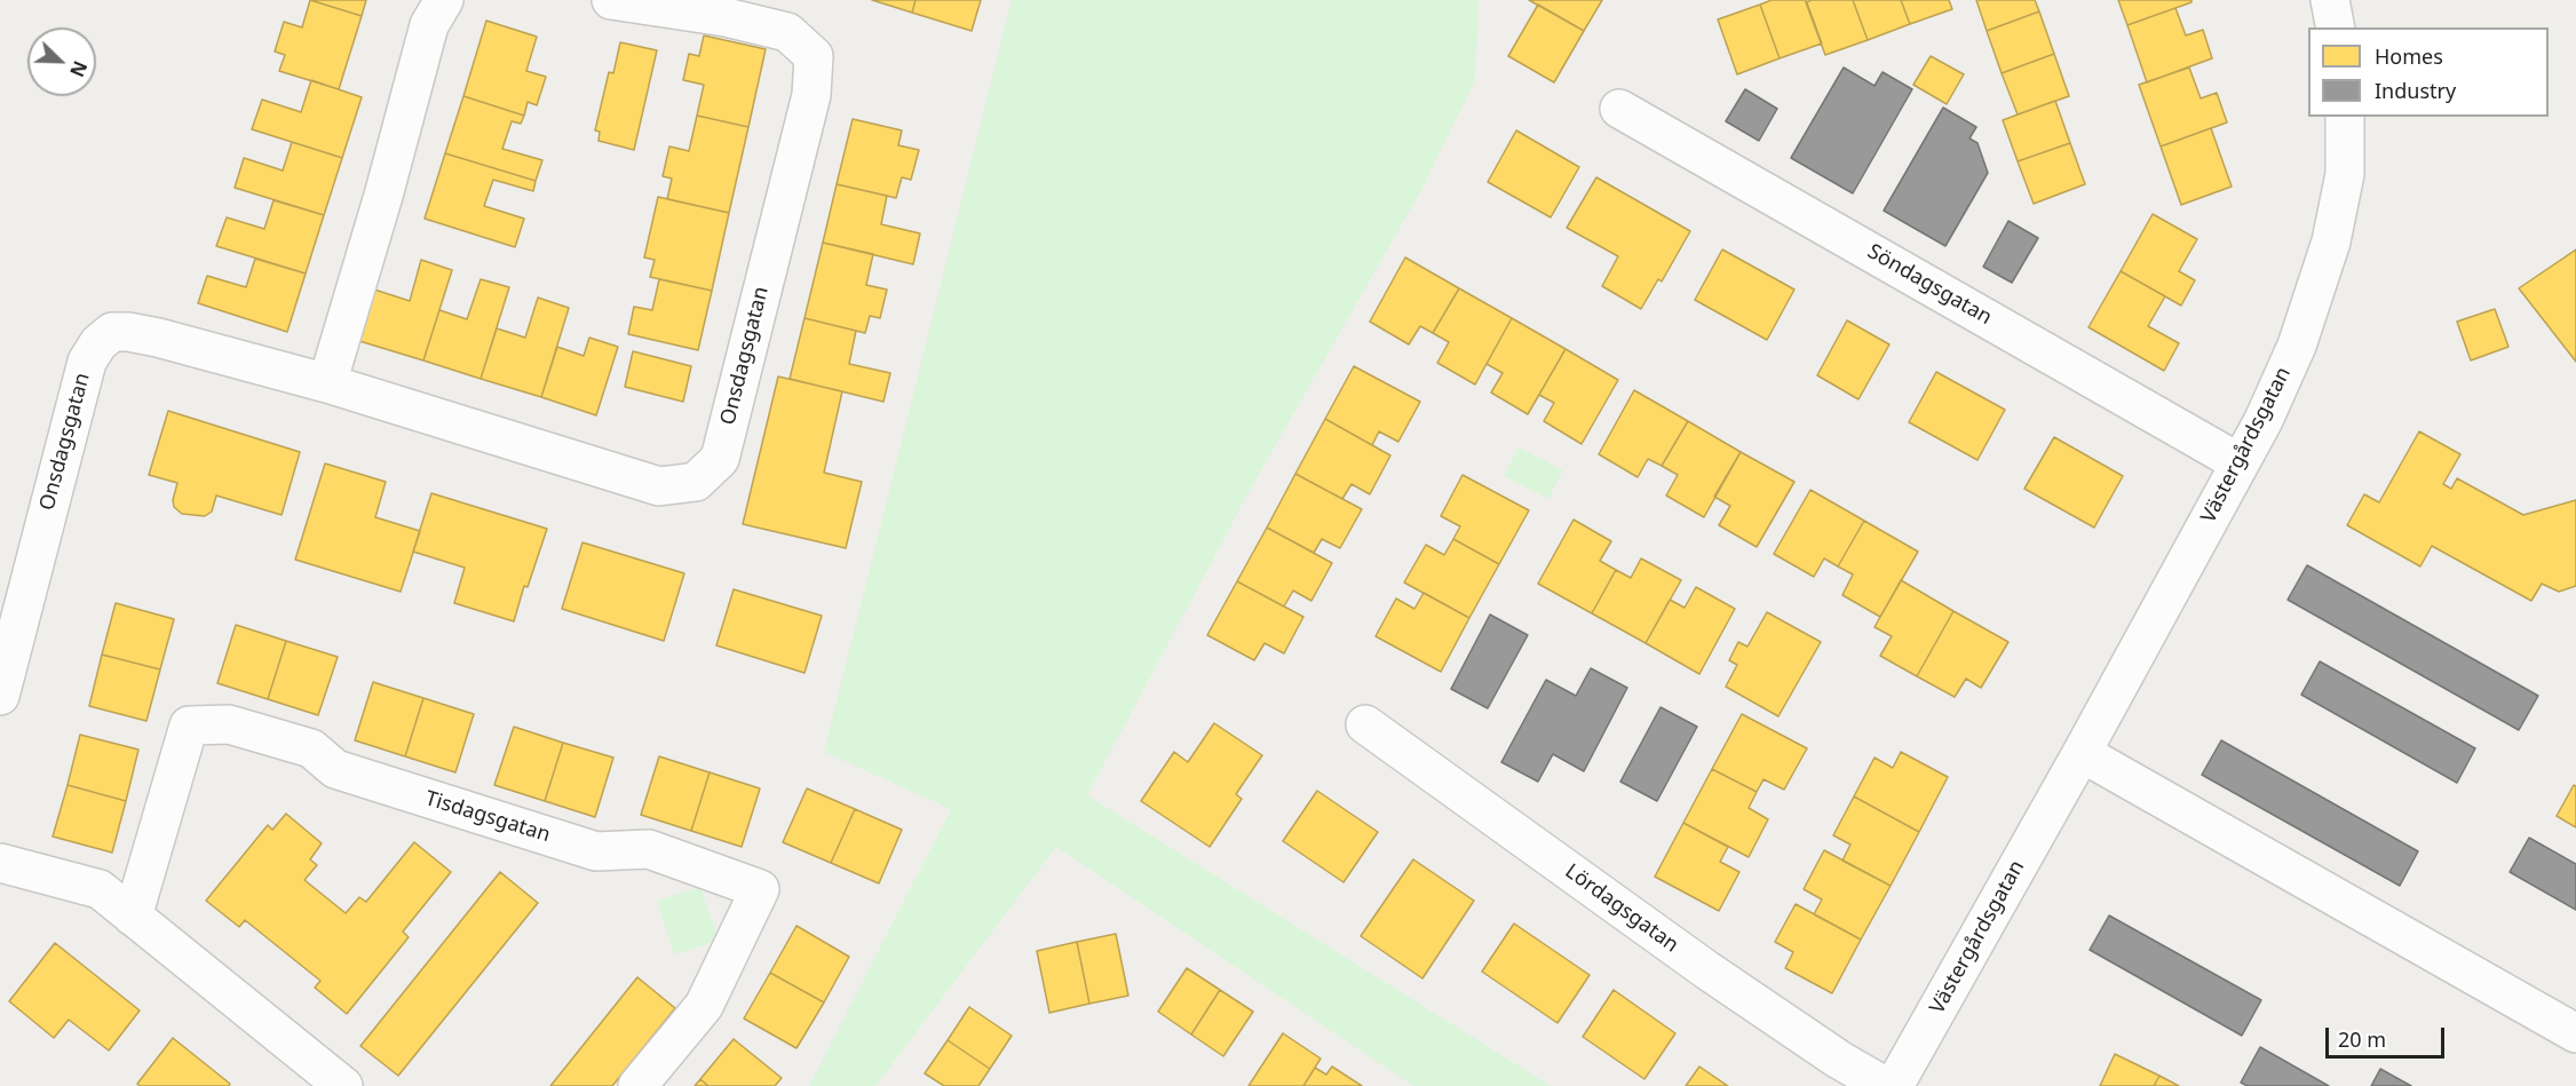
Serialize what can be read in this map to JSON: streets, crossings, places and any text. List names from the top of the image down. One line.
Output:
{"streets":{"street":["Söndagsgatan","Onsdagsgatan","Västergårdsgatan","Tisdagsgatan","Lördagsgatan"]},"crossings":[["Söndagsgatan","Västergårdsgatan"]],"legend":["Homes","Industry"],"scale_bar":"20 m","north":"bottom right"}
